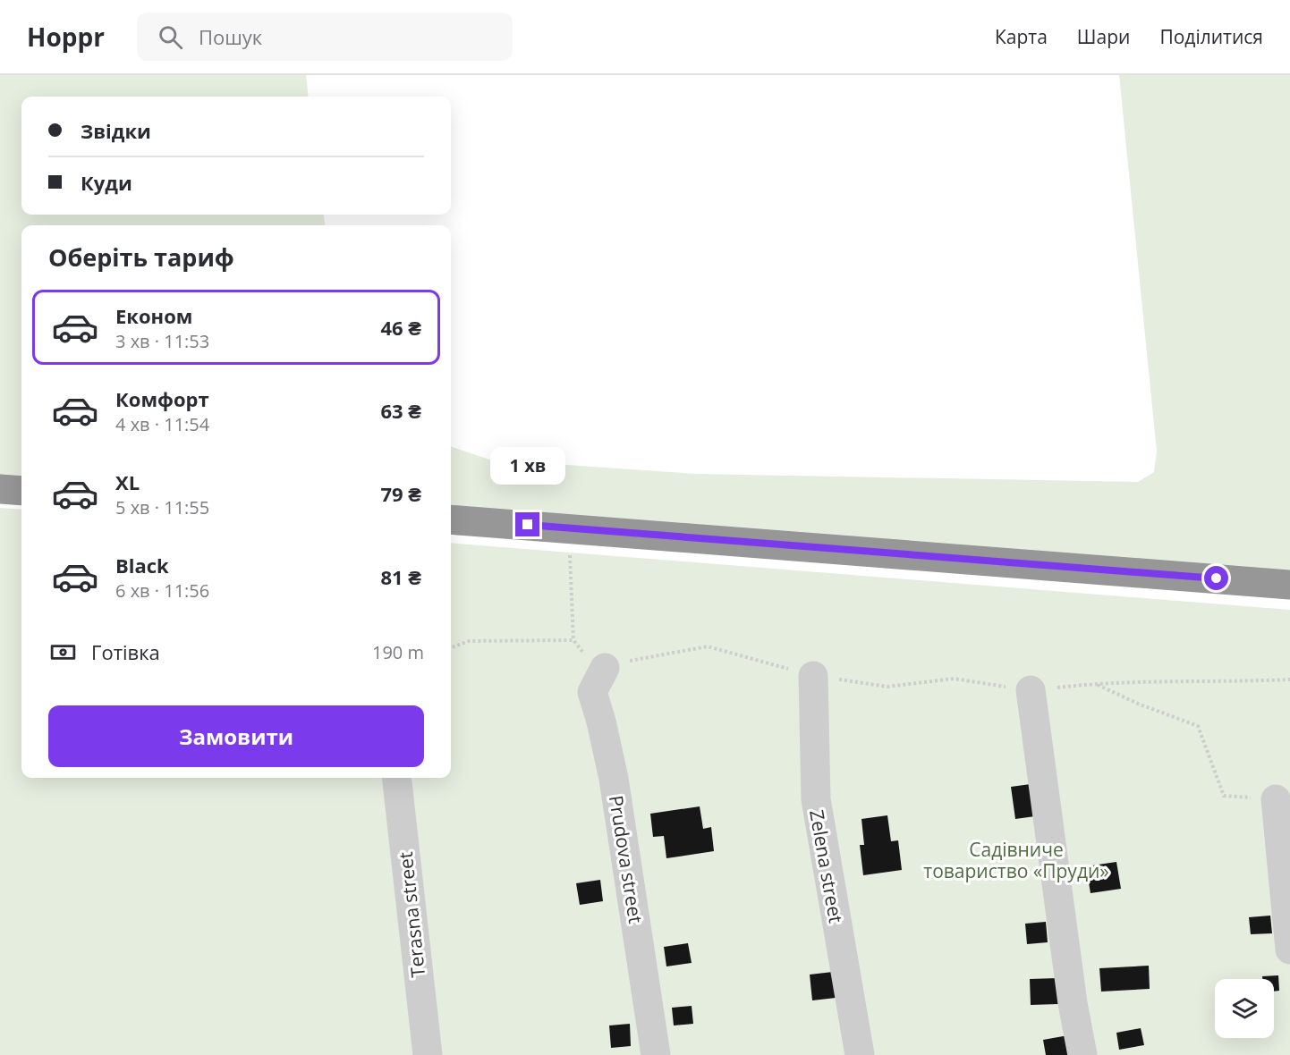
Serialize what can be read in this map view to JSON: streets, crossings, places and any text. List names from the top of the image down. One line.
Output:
{"streets":{"lane":["Prudova street","Zelena street","Terasna street"]},"parks":["Садівниче товариство «Пруди»"],"page":{"header":"Hoppr","search":"Пошук","nav":["Карта","Шари","Поділитися"],"banner":["Звідки","Куди"],"heading":"Оберіть тариф","list":[{"name":"Економ","note":"3 хв · 11:53","value":"46 ₴"},{"name":"Комфорт","note":"4 хв · 11:54","value":"63 ₴"},{"name":"XL","note":"5 хв · 11:55","value":"79 ₴"},{"name":"Black","note":"6 хв · 11:56","value":"81 ₴"}],"bubble":"1 хв","pay":["Готівка","190 m"],"buttons":"Замовити"}}
